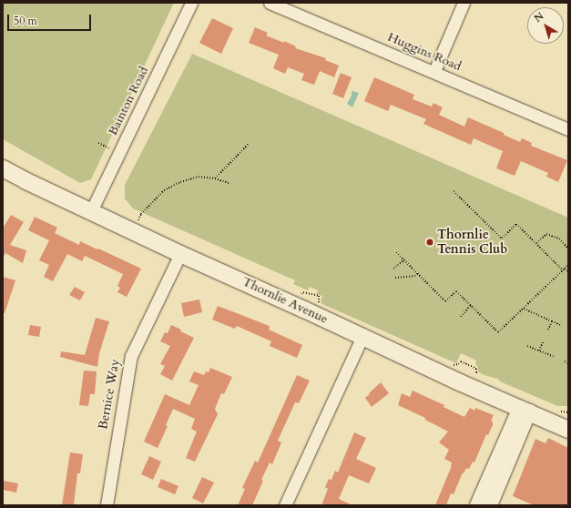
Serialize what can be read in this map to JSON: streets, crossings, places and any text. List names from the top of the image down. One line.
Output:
{"streets":{"main road":["Thornlie Avenue"],"street":["Huggins Road","Bainton Road","Bernice Way"]},"crossings":[["Bainton Road","Thornlie Avenue"],["Thornlie Avenue","Bernice Way"]],"places":["Thornlie Tennis Club"],"scale_bar":"50 m","north":"top left"}
